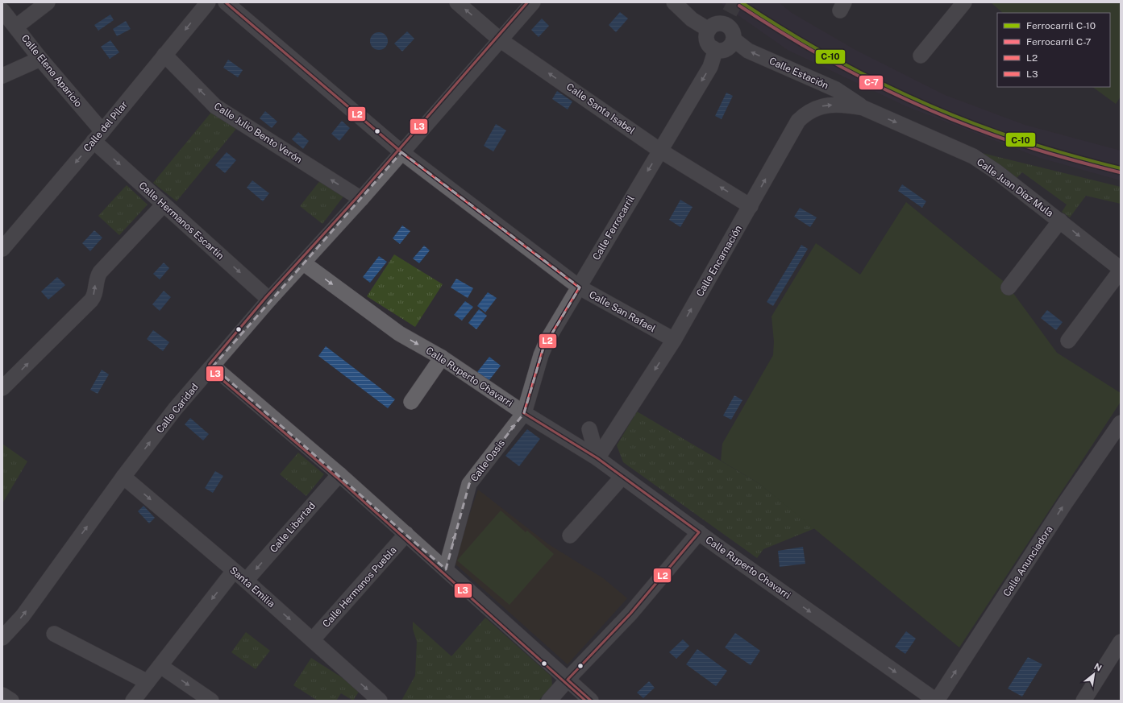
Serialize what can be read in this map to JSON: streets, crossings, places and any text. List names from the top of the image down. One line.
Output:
{"streets":{"street":["Calle Elena Aparicio","Calle Estación","Calle Santa Isabel","Calle del Pilar","Calle Julio Bento Verón","Calle Juan Díaz Mula","Calle Hermanos Escartín","Calle Ferrocarril","Calle Encarnación","Calle San Rafael","Calle Ruperto Chavarri","Calle Caridad","Calle Oasis","Calle Libertad","Calle Anunciadora","Santa Emilia","Calle Hermanos Puebla"]},"crossings":[["Calle Elena Aparicio","Calle del Pilar"],["Calle Elena Aparicio","Calle Hermanos Escartín"],["Calle Estación","Calle Juan Díaz Mula"],["Calle Estación","Calle Ferrocarril"],["Calle Estación","Calle Encarnación"],["Calle Santa Isabel","Calle Ferrocarril"],["Calle Santa Isabel","Calle Encarnación"],["Calle Santa Isabel","Calle Caridad"],["Calle del Pilar","Calle Julio Bento Verón"],["Calle del Pilar","Calle Hermanos Escartín"],["Calle Julio Bento Verón","Calle Caridad"],["Calle Juan Díaz Mula","Calle Encarnación"],["Calle Hermanos Escartín","Calle Caridad"],["Calle Ferrocarril","Calle San Rafael"],["Calle Ferrocarril","Calle Ruperto Chavarri"],["Calle Ferrocarril","Calle Oasis"],["Calle Encarnación","Calle San Rafael"],["Calle Encarnación","Calle Ruperto Chavarri"],["Calle San Rafael","Calle Caridad"],["Calle Ruperto Chavarri","Calle Caridad"],["Calle Ruperto Chavarri","Calle Oasis"],["Calle Ruperto Chavarri","Calle Anunciadora"],["Calle Caridad","Santa Emilia"],["Calle Libertad","Santa Emilia"],["Santa Emilia","Calle Hermanos Puebla"]],"one_way":["Calle Estación","Calle Santa Isabel","Calle Julio Bento Verón","Calle Juan Díaz Mula","Calle Hermanos Escartín","Calle Ferrocarril","Calle Ruperto Chavarri","Calle Caridad","Calle Libertad","Calle Anunciadora","Santa Emilia"],"lines":["rail line C-10","transit line L2","transit line L3","rail line C-7"],"legend":["Ferrocarril C-10","Ferrocarril C-7","L2","L3"],"north":"top right"}
